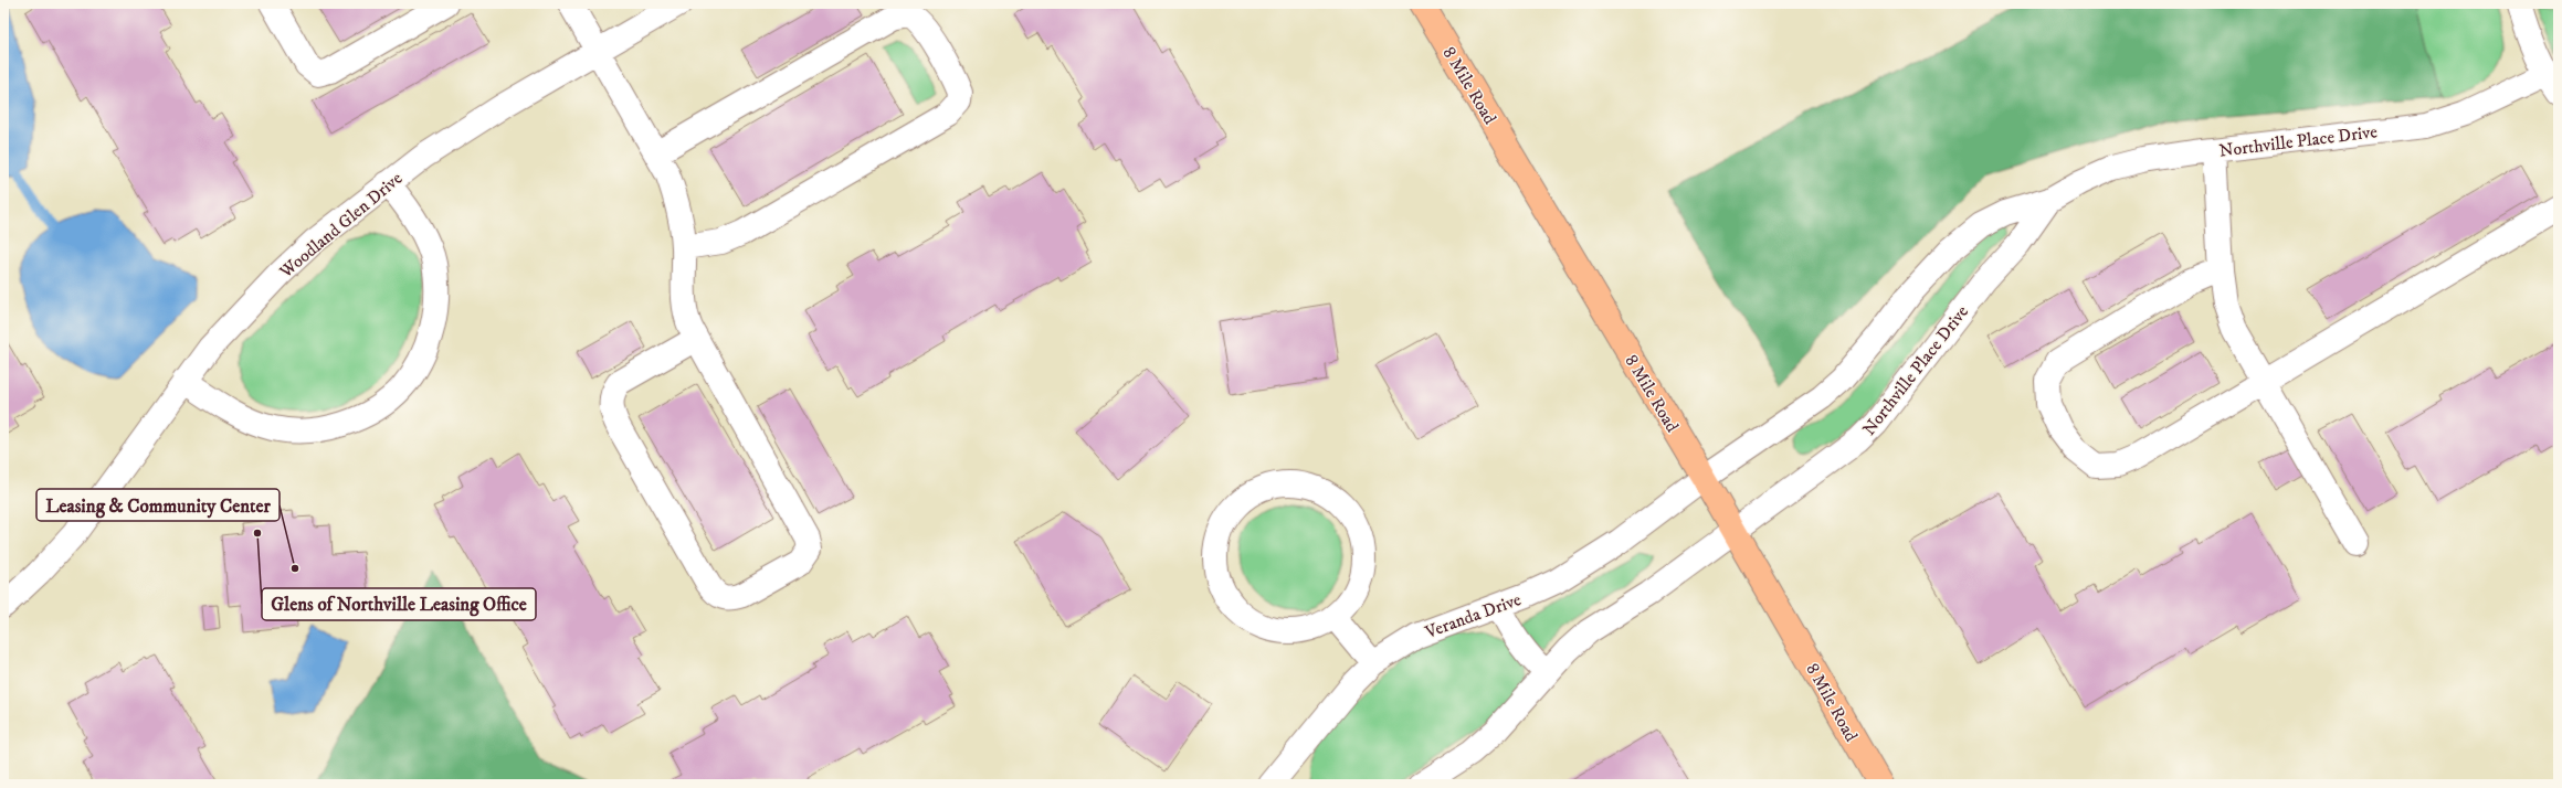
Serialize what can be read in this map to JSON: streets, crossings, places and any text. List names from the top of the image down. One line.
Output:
{"streets":{"main road":["8 Mile Road"],"street":["Northville Place Drive","Woodland Glen Drive","Veranda Drive"]},"crossings":[["8 Mile Road","Northville Place Drive"],["8 Mile Road","Veranda Drive"],["Northville Place Drive","Veranda Drive"]],"places":["Glens of Northville Leasing Office","Leasing & Community Center"]}
